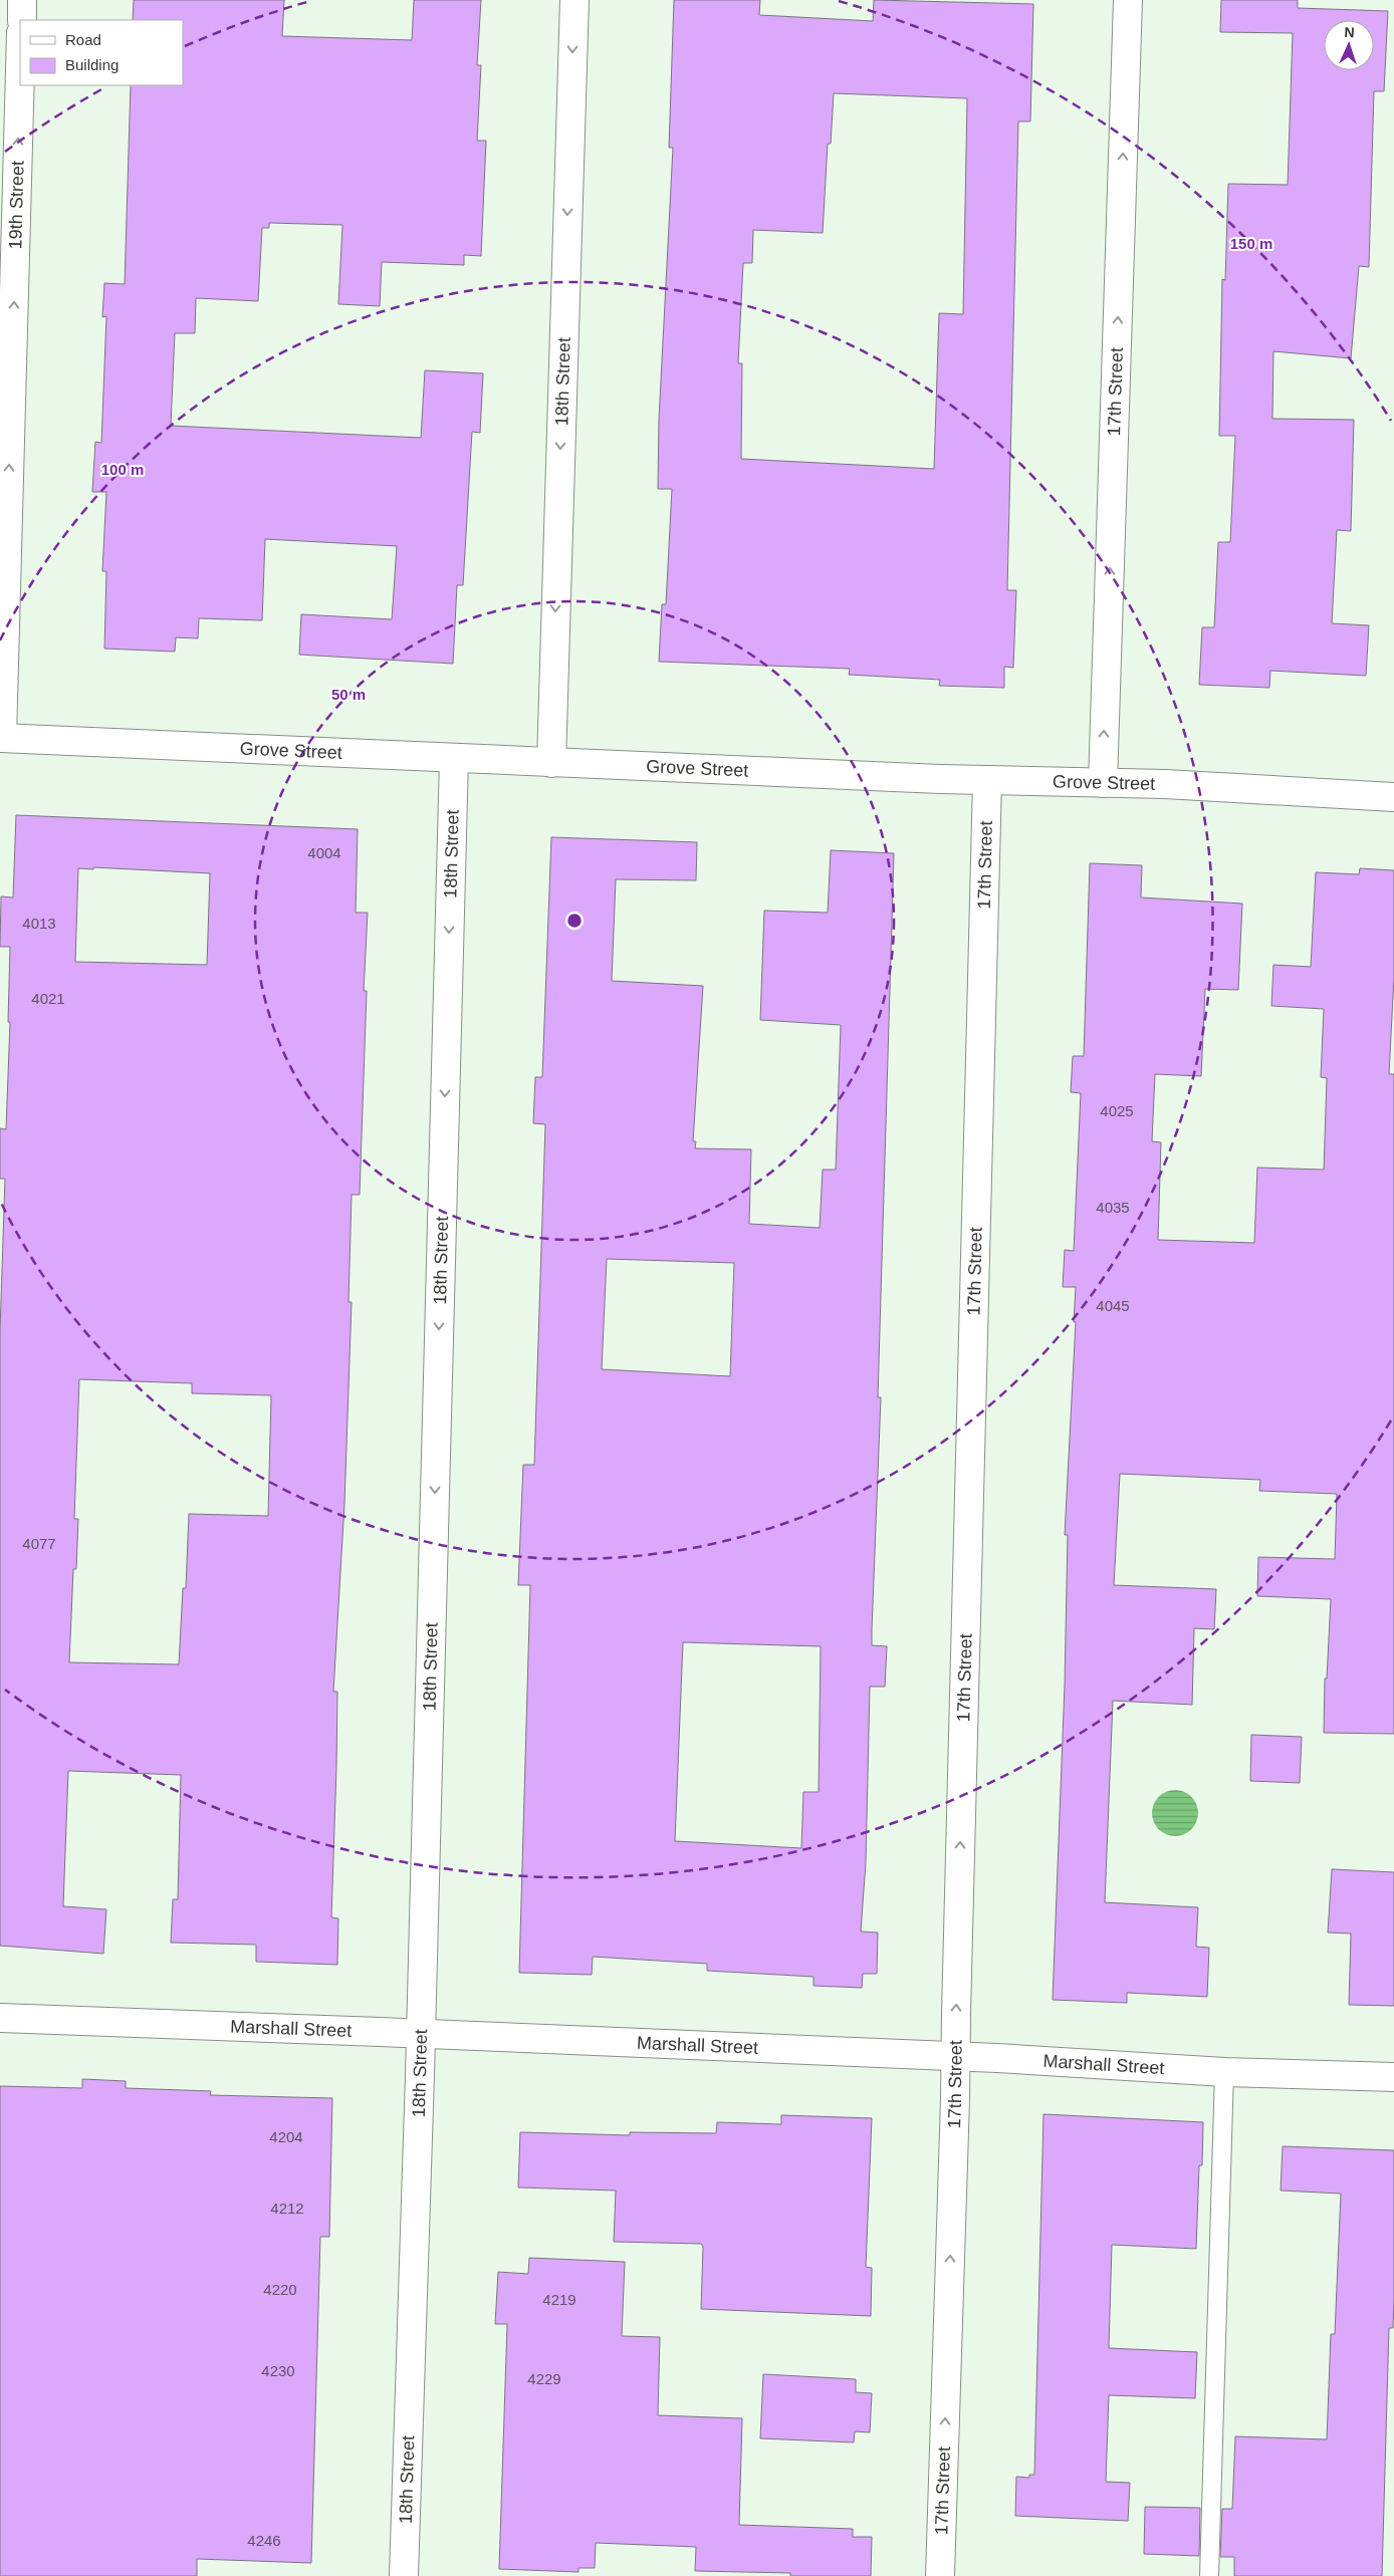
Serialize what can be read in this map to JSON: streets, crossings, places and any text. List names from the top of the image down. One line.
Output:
{"streets":{"street":["19th Street","18th Street","17th Street","Grove Street","Marshall Street"]},"crossings":[["19th Street","Grove Street"],["18th Street","Grove Street"],["18th Street","Marshall Street"],["17th Street","Grove Street"],["17th Street","Marshall Street"]],"one_way":["19th Street","18th Street","17th Street"],"house_numbers":["4004","4013","4021","4025","4035","4045","4077","4204","4212","4220","4219","4230","4229","4246"],"legend":["Road","Building"],"north":"top","rings":["150 m","100 m","50 m"]}
